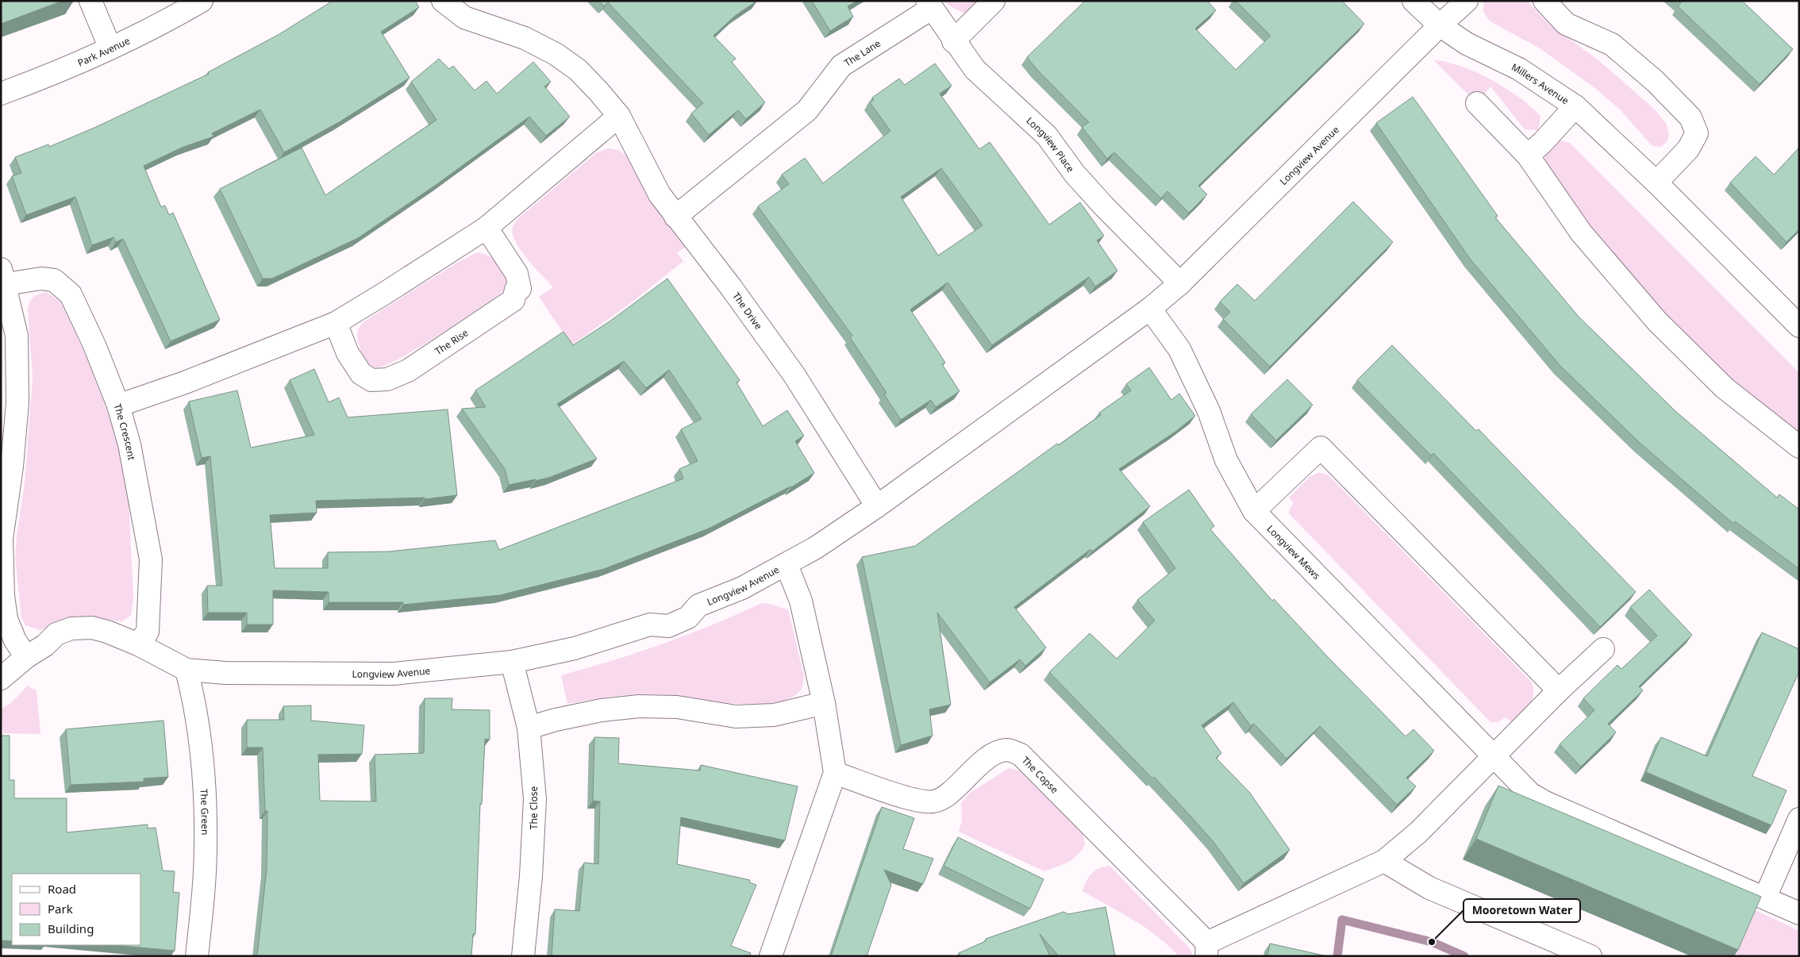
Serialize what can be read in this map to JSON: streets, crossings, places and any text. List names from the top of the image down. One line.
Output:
{"streets":{"street":["Park Avenue","The Lane","Millers Avenue","Longview Place","Longview Avenue","The Drive","The Rise","The Crescent","Longview Mews","The Copse","The Close","The Green"]},"crossings":[["The Lane","Longview Place"],["The Lane","The Drive"],["Millers Avenue","Longview Avenue"],["Longview Place","Longview Avenue"],["Longview Avenue","The Drive"],["Longview Avenue","The Crescent"],["Longview Avenue","Longview Mews"],["Longview Avenue","The Copse"],["Longview Avenue","The Close"],["Longview Avenue","The Green"],["Longview Mews","The Copse"]],"places":["Mooretown Water"],"legend":["Road","Park","Building"]}
